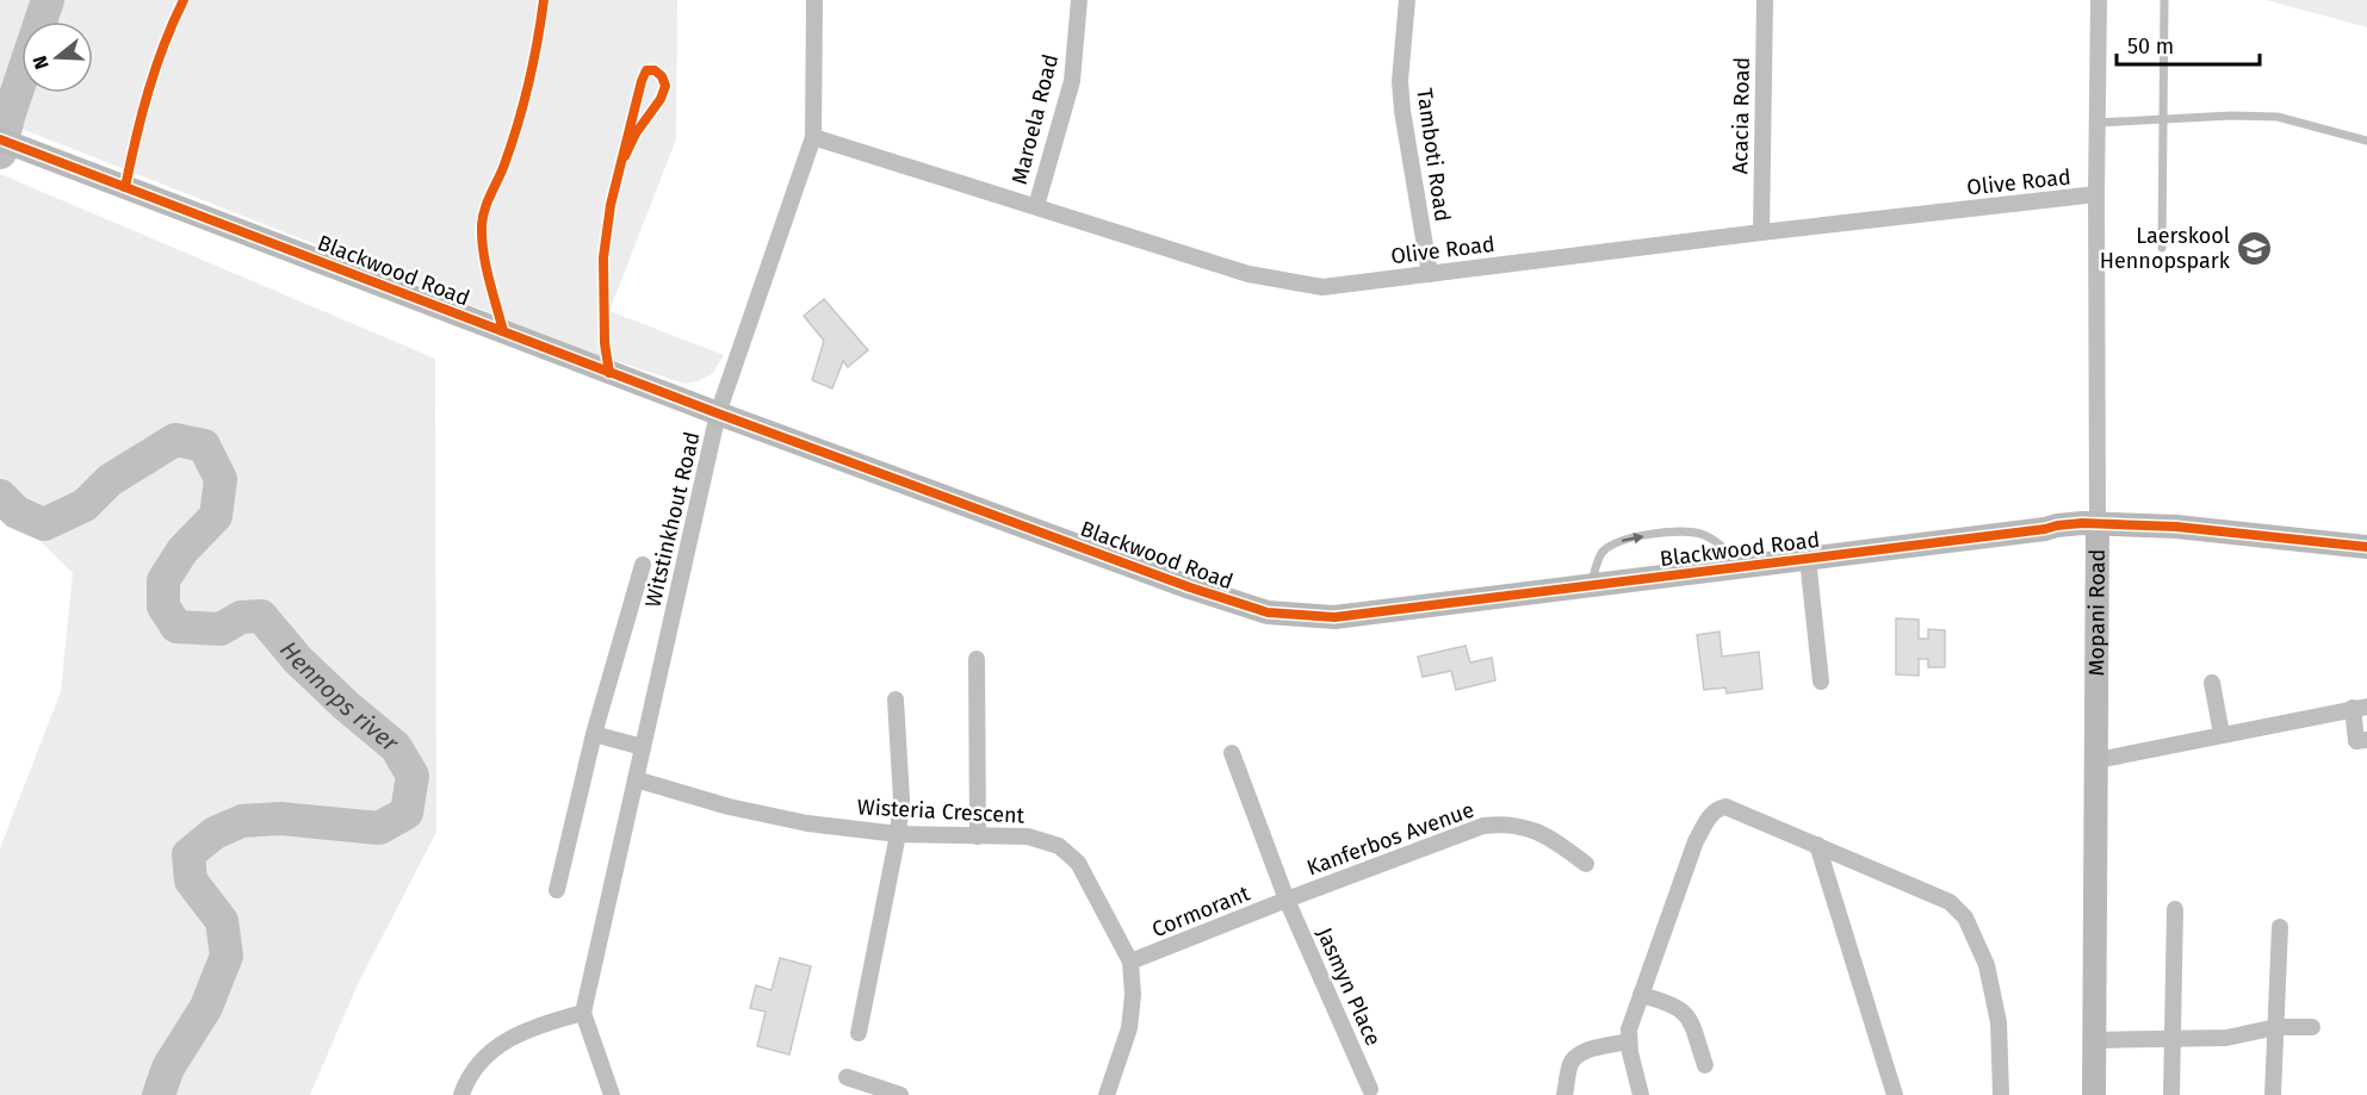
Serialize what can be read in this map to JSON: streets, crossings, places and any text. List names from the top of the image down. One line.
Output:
{"streets":{"street":["Acacia Road","Maroela Road","Tamboti Road","Olive Road","Blackwood Road","Witstinkhout Road","Mopani Road","Wisteria Crescent","Kanferbos Avenue","Cormorant","Jasmyn Place"]},"crossings":[["Acacia Road","Olive Road"],["Maroela Road","Olive Road"],["Tamboti Road","Olive Road"],["Olive Road","Witstinkhout Road"],["Olive Road","Mopani Road"],["Blackwood Road","Witstinkhout Road"],["Blackwood Road","Mopani Road"],["Witstinkhout Road","Wisteria Crescent"],["Wisteria Crescent","Cormorant"],["Kanferbos Avenue","Cormorant"],["Kanferbos Avenue","Jasmyn Place"],["Cormorant","Jasmyn Place"]],"water":["Hennops river"],"places":{"school or university":["Laerskool Hennopspark"]},"scale_bar":"50 m","north":"left"}
